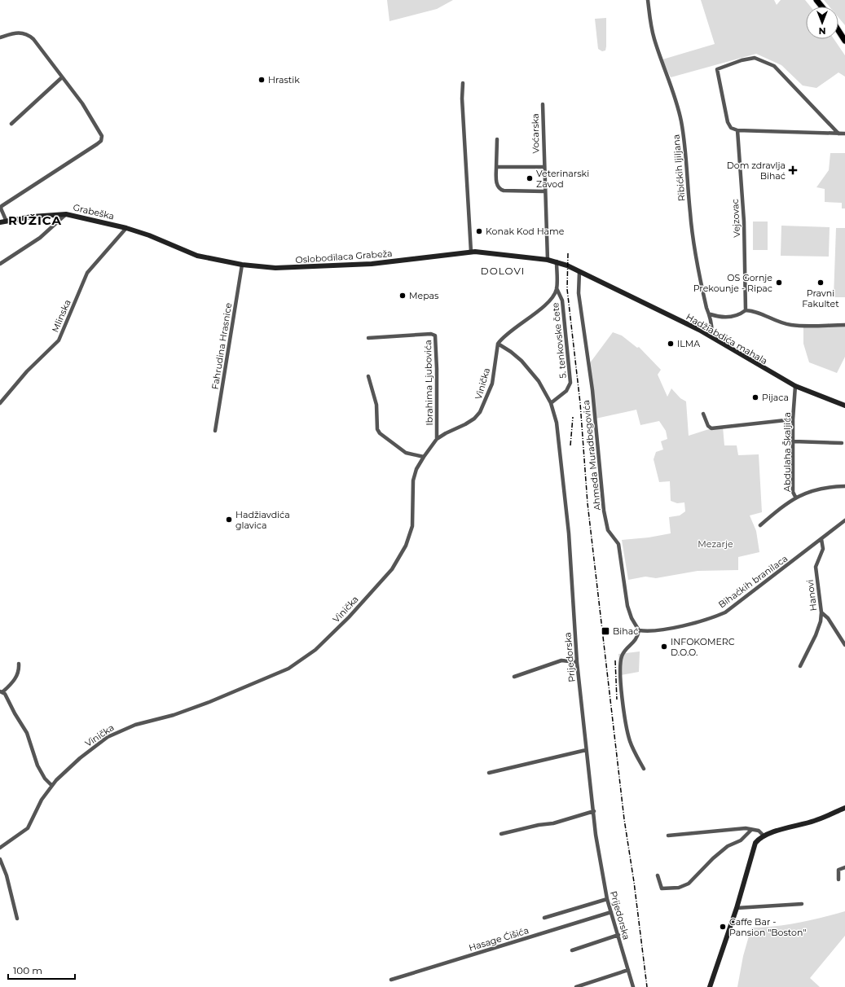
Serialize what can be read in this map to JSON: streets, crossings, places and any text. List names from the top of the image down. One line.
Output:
{"streets":{"street":["Voćarska","Ribićkih ljiljana","Grabeška","Vejzovac","Oslobodilaca Grabeža","Mlinska","Hadžiabdića mahala","5. tenkovske čete","Fahrudina Hrasnice","Ibrahima Ljubovića","Vinička","Abdulaha Škaljića","Ahmeda Muradbegovića","Bihaćkih branilaca","Hanovi","Prijedorska","Hasage Ćišića"]},"crossings":[["Voćarska","Oslobodilaca Grabeža"],["Ribićkih ljiljana","Hadžiabdića mahala"],["Grabeška","Oslobodilaca Grabeža"],["Grabeška","Mlinska"],["Oslobodilaca Grabeža","Mlinska"],["Oslobodilaca Grabeža","Hadžiabdića mahala"],["Oslobodilaca Grabeža","Fahrudina Hrasnice"],["Hadžiabdića mahala","Abdulaha Škaljića"],["Hadžiabdića mahala","Ahmeda Muradbegovića"],["5. tenkovske čete","Prijedorska"],["Ibrahima Ljubovića","Vinička"],["Vinička","Prijedorska"],["Ahmeda Muradbegovića","Bihaćkih branilaca"],["Bihaćkih branilaca","Hanovi"],["Prijedorska","Hasage Ćišića"]],"districts":["RUŽICA","DOLOVI"],"parks":["Mezarje"],"places":{"other":["Hrastik","Veterinarski Zavod","Konak Kod Hame","OS Gornje Prekounje - Ripac","Pravni Fakultet","Mepas","ILMA","Pijaca","Hadžiavdića glavica","INFOKOMERC D.O.O.","Caffe Bar - Pansion \"Boston\""],"health":["Dom zdravlja Bihać"],"transit":["Bihać"]},"scale_bar":"100 m","north":"bottom"}
